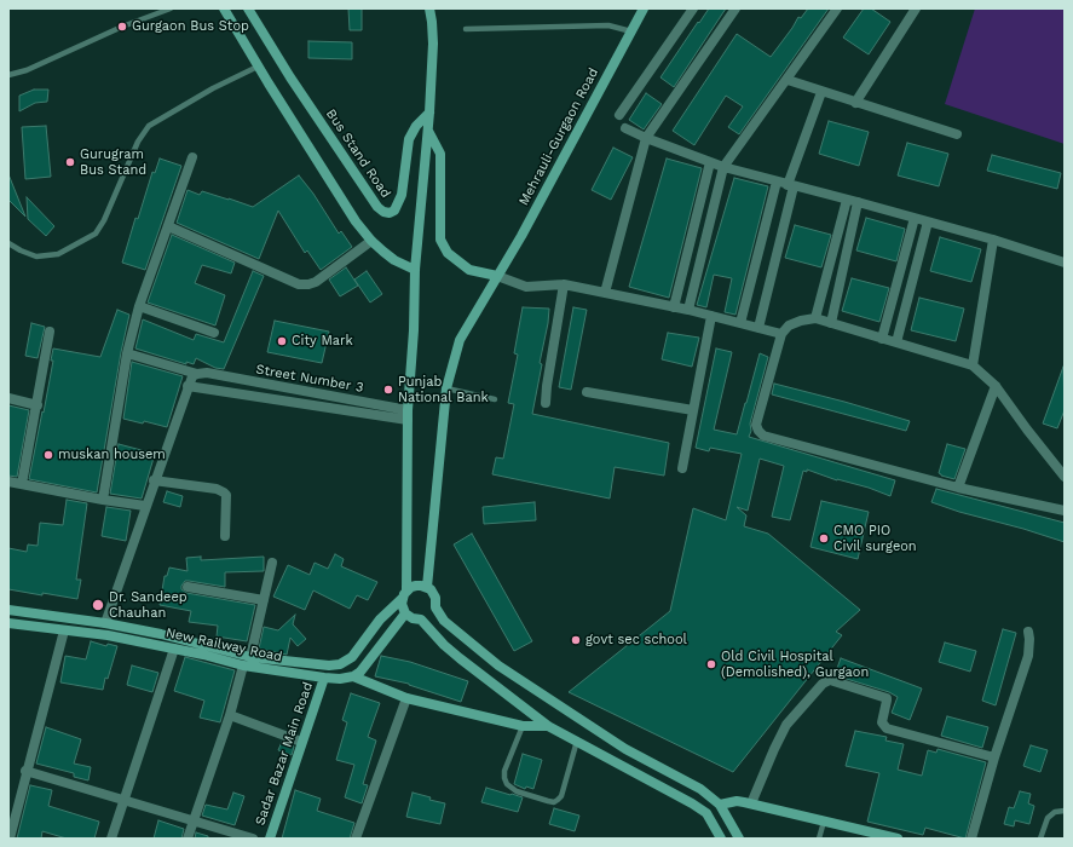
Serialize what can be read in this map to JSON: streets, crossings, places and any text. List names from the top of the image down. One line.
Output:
{"streets":{"main road":["Mehrauli-Gurgaon Road","Bus Stand Road","New Railway Road","Sadar Bazar Main Road"],"street":["Street Number 3"]},"crossings":[["New Railway Road","Sadar Bazar Main Road"]],"places":["Gurgaon Bus Stop","Gurugram Bus Stand","City Mark","Punjab National Bank","muskan housem","CMO PIO Civil surgeon","Dr. Sandeep Chauhan","govt sec school","Old Civil Hospital (Demolished), Gurgaon"]}
